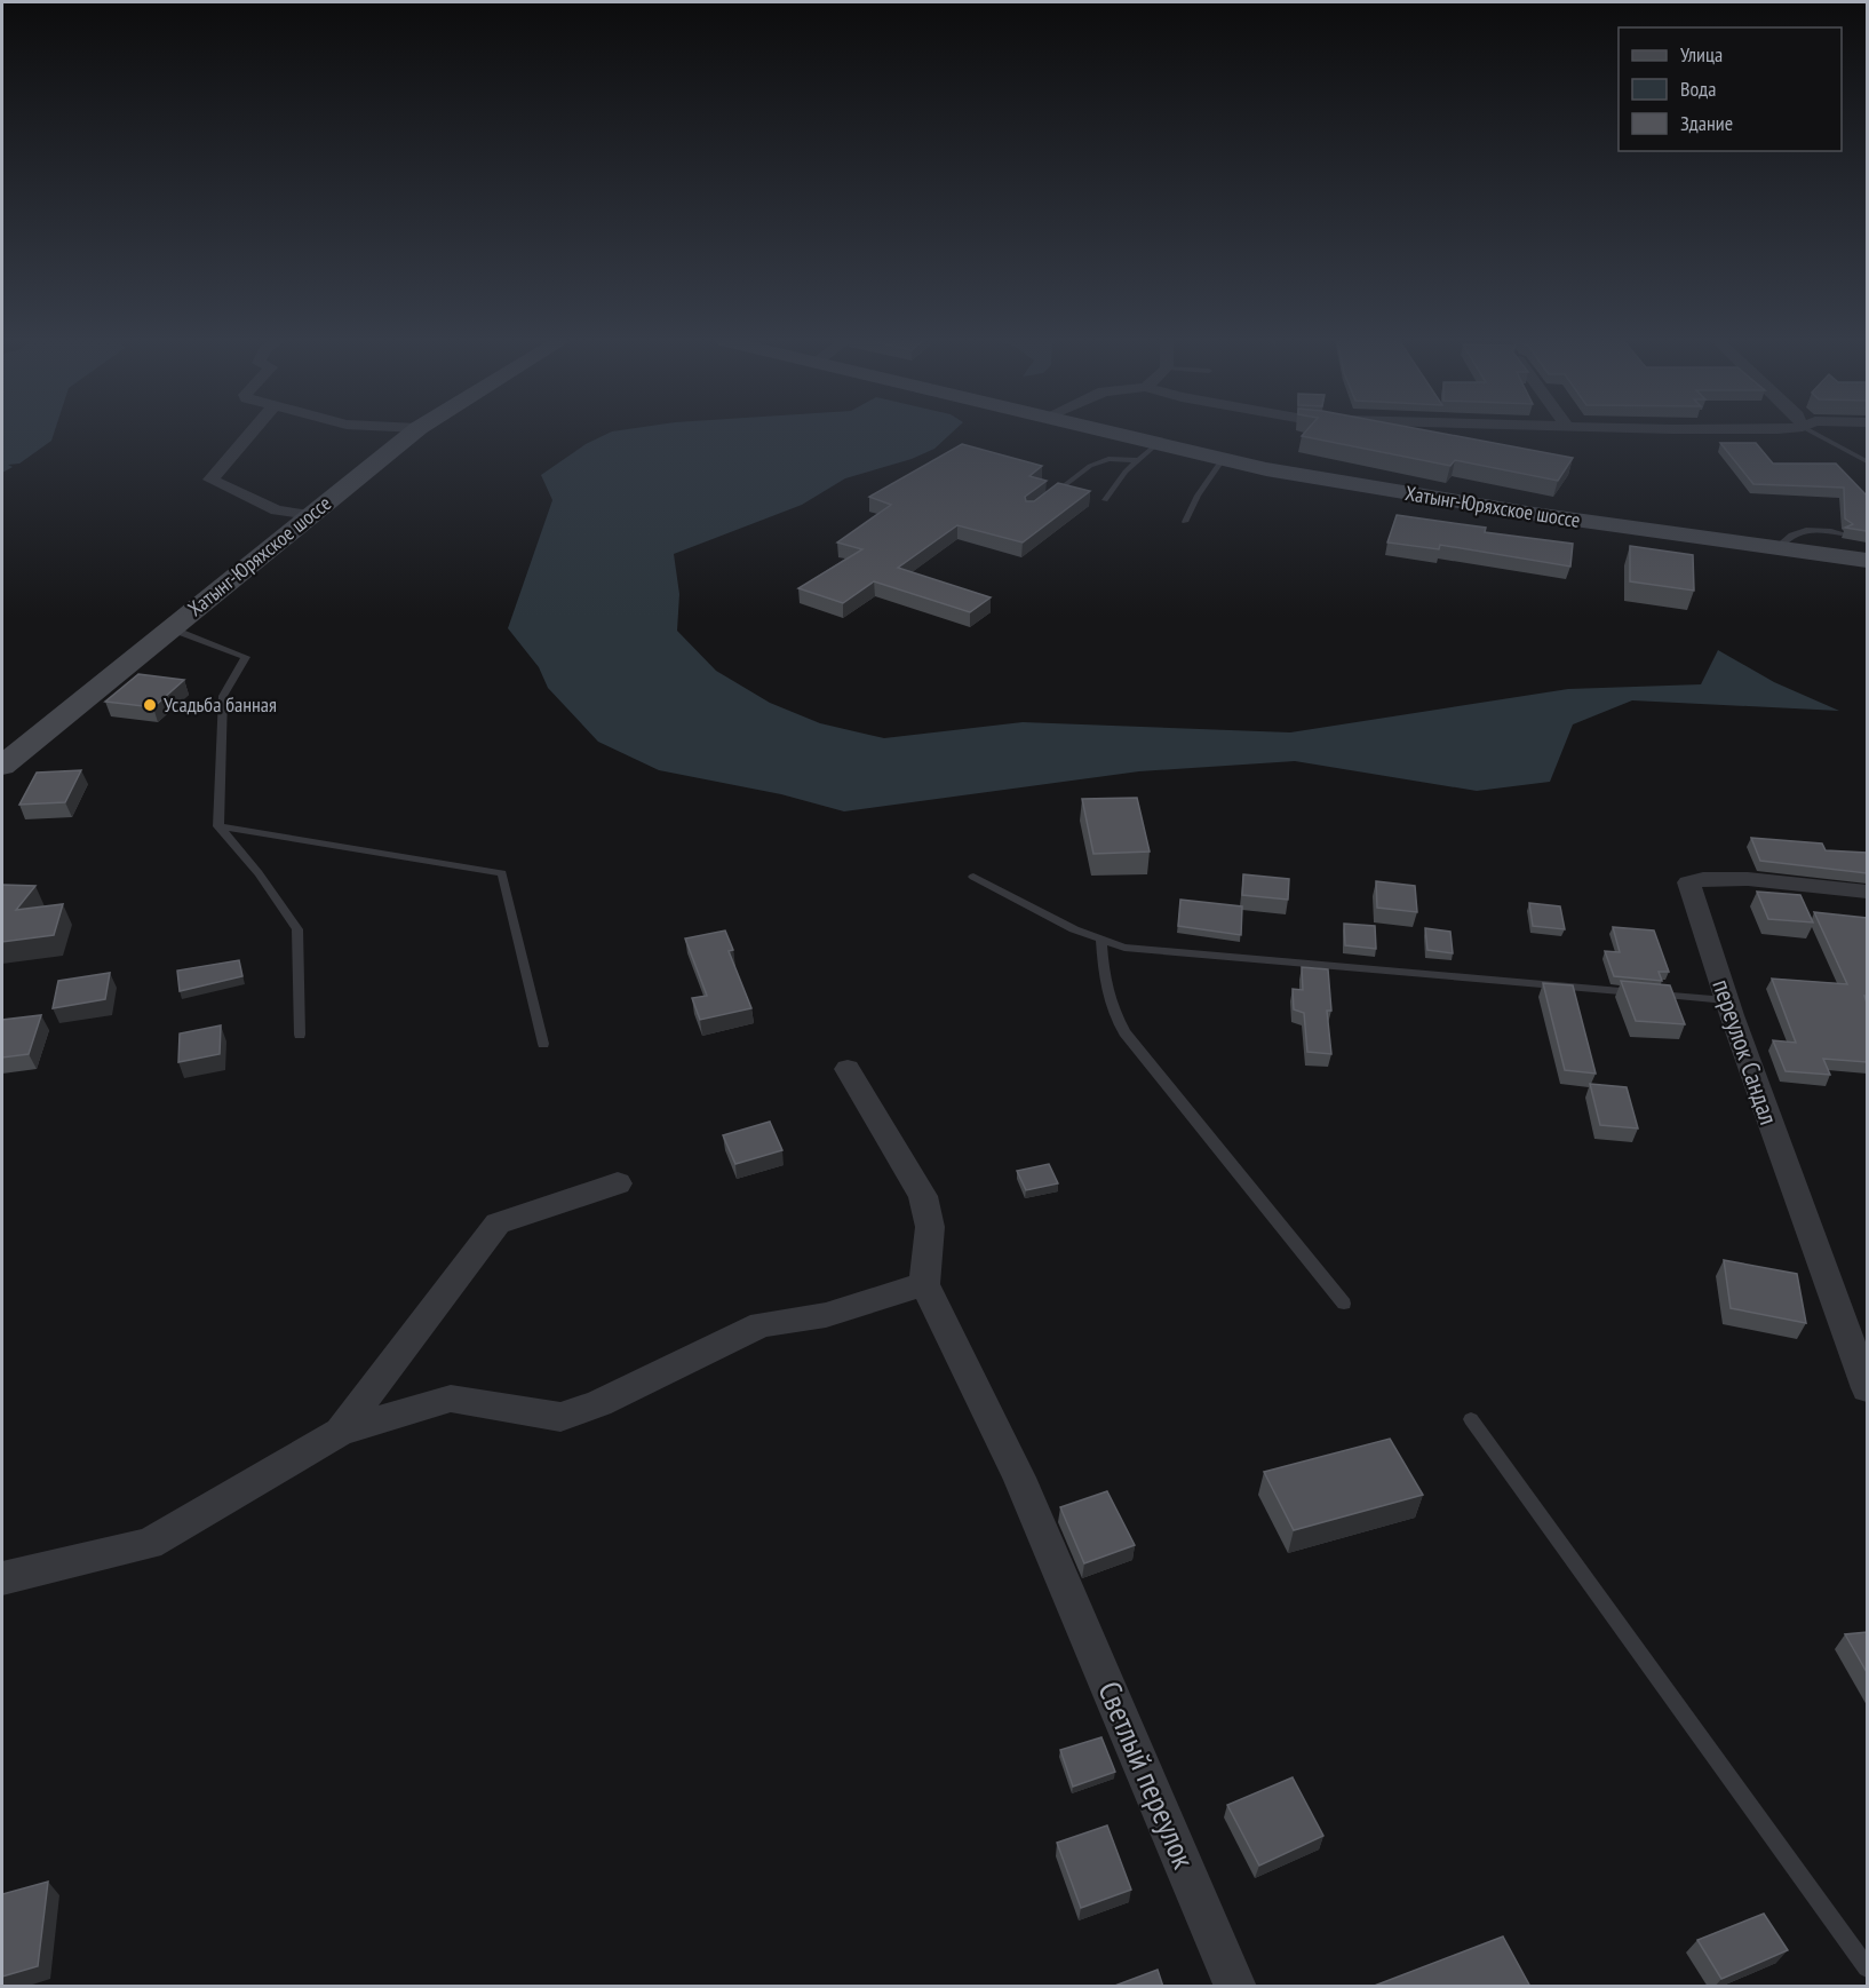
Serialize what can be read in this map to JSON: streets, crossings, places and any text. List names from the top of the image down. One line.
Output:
{"streets":{"main road":["Хатынг-Юряхское шоссе"],"street":["переулок Сандал","Светлый переулок"]},"places":["Усадьба банная"],"legend":["Улица","Вода","Здание"]}
